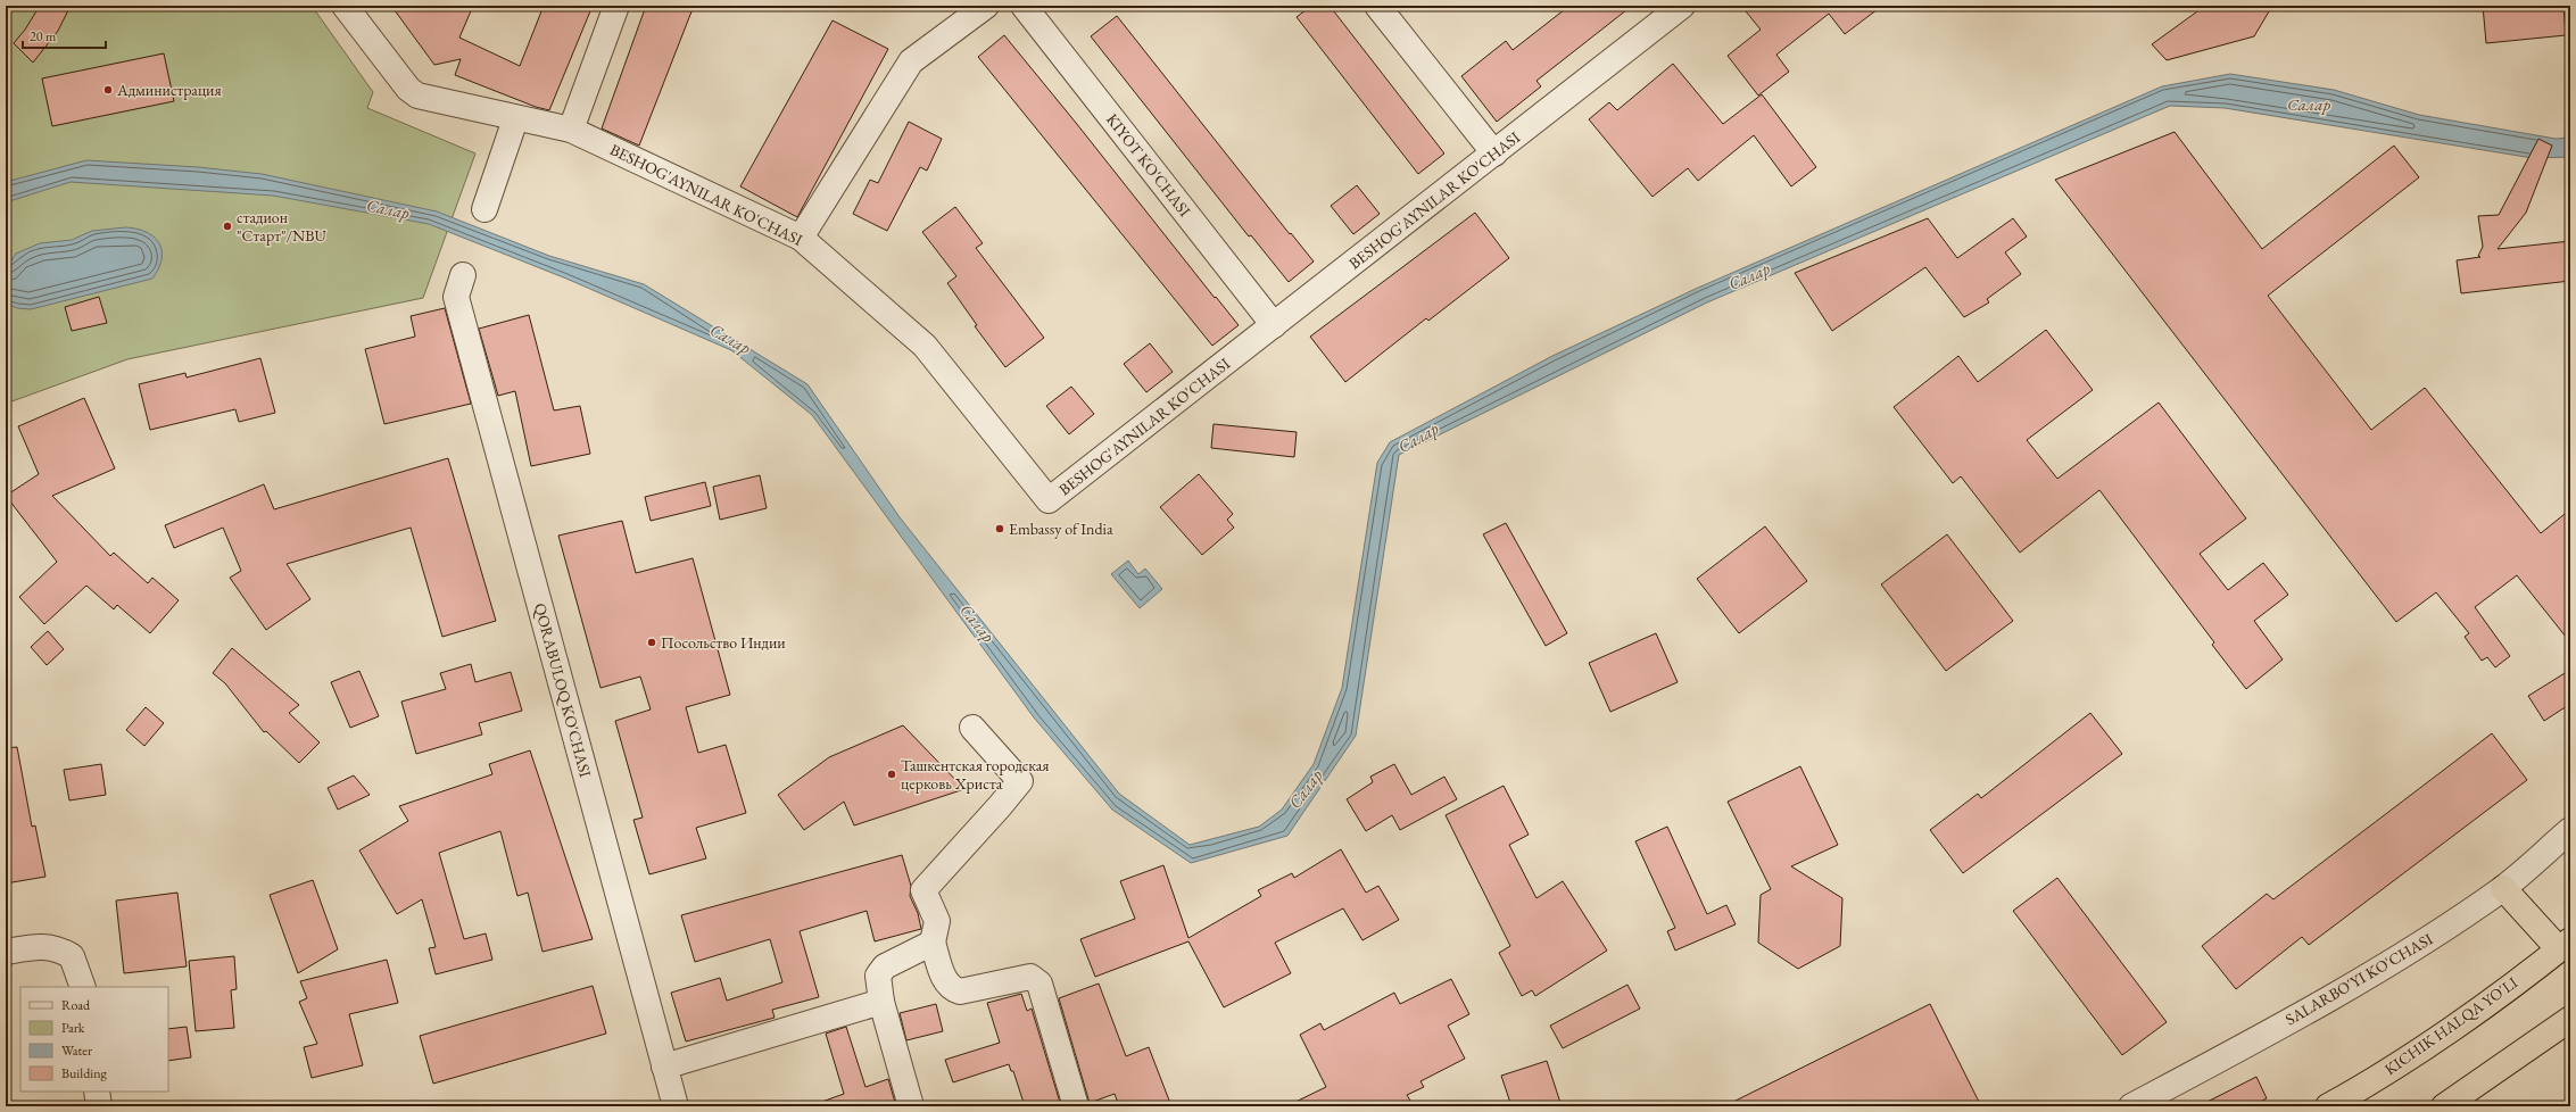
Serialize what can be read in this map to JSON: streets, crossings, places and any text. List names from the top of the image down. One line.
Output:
{"streets":{"highway":["KICHIK HALQA YO'LI"],"street":["KIYOT KO'CHASI","BESHOG'AYNILAR KO'CHASI","QORABULOQ KO'CHASI","SALARBO'YI KO'CHASI"]},"crossings":[["KIYOT KO'CHASI","BESHOG'AYNILAR KO'CHASI"]],"water":["Салар"],"places":["Администрация","стадион \"Старт\"/NBU","Embassy of India","Посольство Индии","Ташкентская городская церковь Христа"],"legend":["Road","Park","Water","Building"],"scale_bar":"20 m"}
